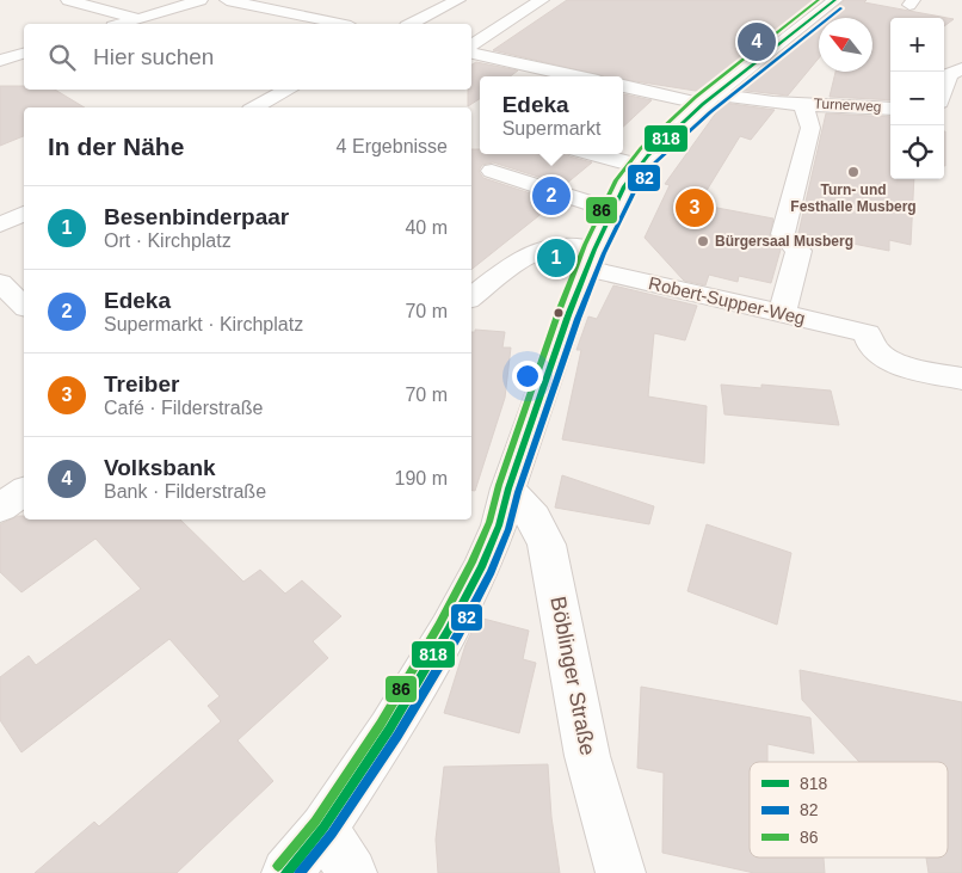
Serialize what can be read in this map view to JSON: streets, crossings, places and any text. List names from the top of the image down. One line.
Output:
{"streets":{"street":["Turnerweg","Robert-Supper-Weg","Böblinger Straße"]},"crossings":[["Turnerweg","Robert-Supper-Weg"]],"places":["Turn- und Festhalle Musberg","Bürgersaal Musberg"],"lines":["transit line 818","transit line 86","transit line 82"],"legend":["818","82","86"],"north":"top left","page":{"map_buttons":["+","−"],"pins":["4","2","3","1"],"search":"Hier suchen","popup":["Edeka","Supermarkt"],"heading":["In der Nähe","4 Ergebnisse"],"list":[{"mark":"1","name":"Besenbinderpaar","note":"Ort · Kirchplatz","value":"40 m"},{"mark":"2","name":"Edeka","note":"Supermarkt · Kirchplatz","value":"70 m"},{"mark":"3","name":"Treiber","note":"Café · Filderstraße","value":"70 m"},{"mark":"4","name":"Volksbank","note":"Bank · Filderstraße","value":"190 m"}]}}
